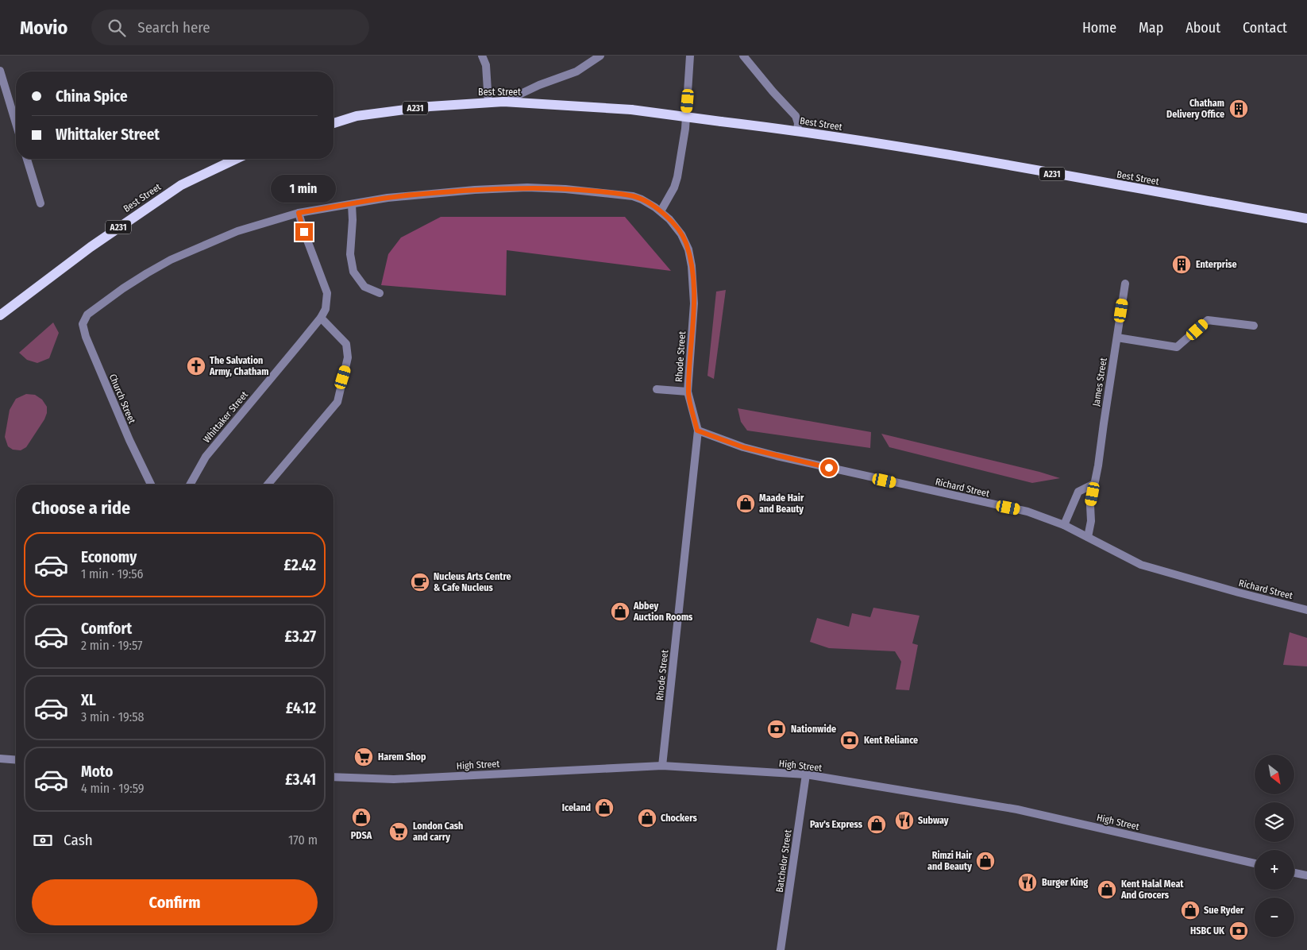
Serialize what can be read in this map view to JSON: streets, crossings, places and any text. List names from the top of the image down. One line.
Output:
{"streets":{"main road":["Best Street","A231"],"street":["Rhode Street","James Street","Church Street","Whittaker Street","Richard Street","High Street","Batchelor Street"]},"crossings":[["Rhode Street","Church Street"],["Rhode Street","Whittaker Street"],["Rhode Street","Richard Street"],["Rhode Street","High Street"],["James Street","Richard Street"],["High Street","Batchelor Street"]],"places":{"building":["Chatham Delivery Office","Enterprise"],"church":["The Salvation Army, Chatham"],"shop":["Maade Hair and Beauty","Abbey Auction Rooms","Iceland","PDSA","Chockers","Pav's Express","Rimzi Hair and Beauty","Kent Halal Meat And Grocers","Sue Ryder"],"cafe":["Nucleus Arts Centre & Cafe Nucleus"],"bank":["Nationwide","Kent Reliance","HSBC UK"],"supermarket":["Harem Shop","London Cash and carry"],"restaurant":["Subway","Burger King"]},"north":"bottom right","page":{"header":"Movio","search":"Search here","nav":["Home","Map","About","Contact"],"banner":["China Spice","Whittaker Street"],"bubble":"1 min","heading":"Choose a ride","list":[{"name":"Economy","note":"1 min · 19:56","value":"£2.42"},{"name":"Comfort","note":"2 min · 19:57","value":"£3.27"},{"name":"XL","note":"3 min · 19:58","value":"£4.12"},{"name":"Moto","note":"4 min · 19:59","value":"£3.41"}],"map_buttons":["+","−"],"pay":["Cash","170 m"],"buttons":"Confirm"}}
